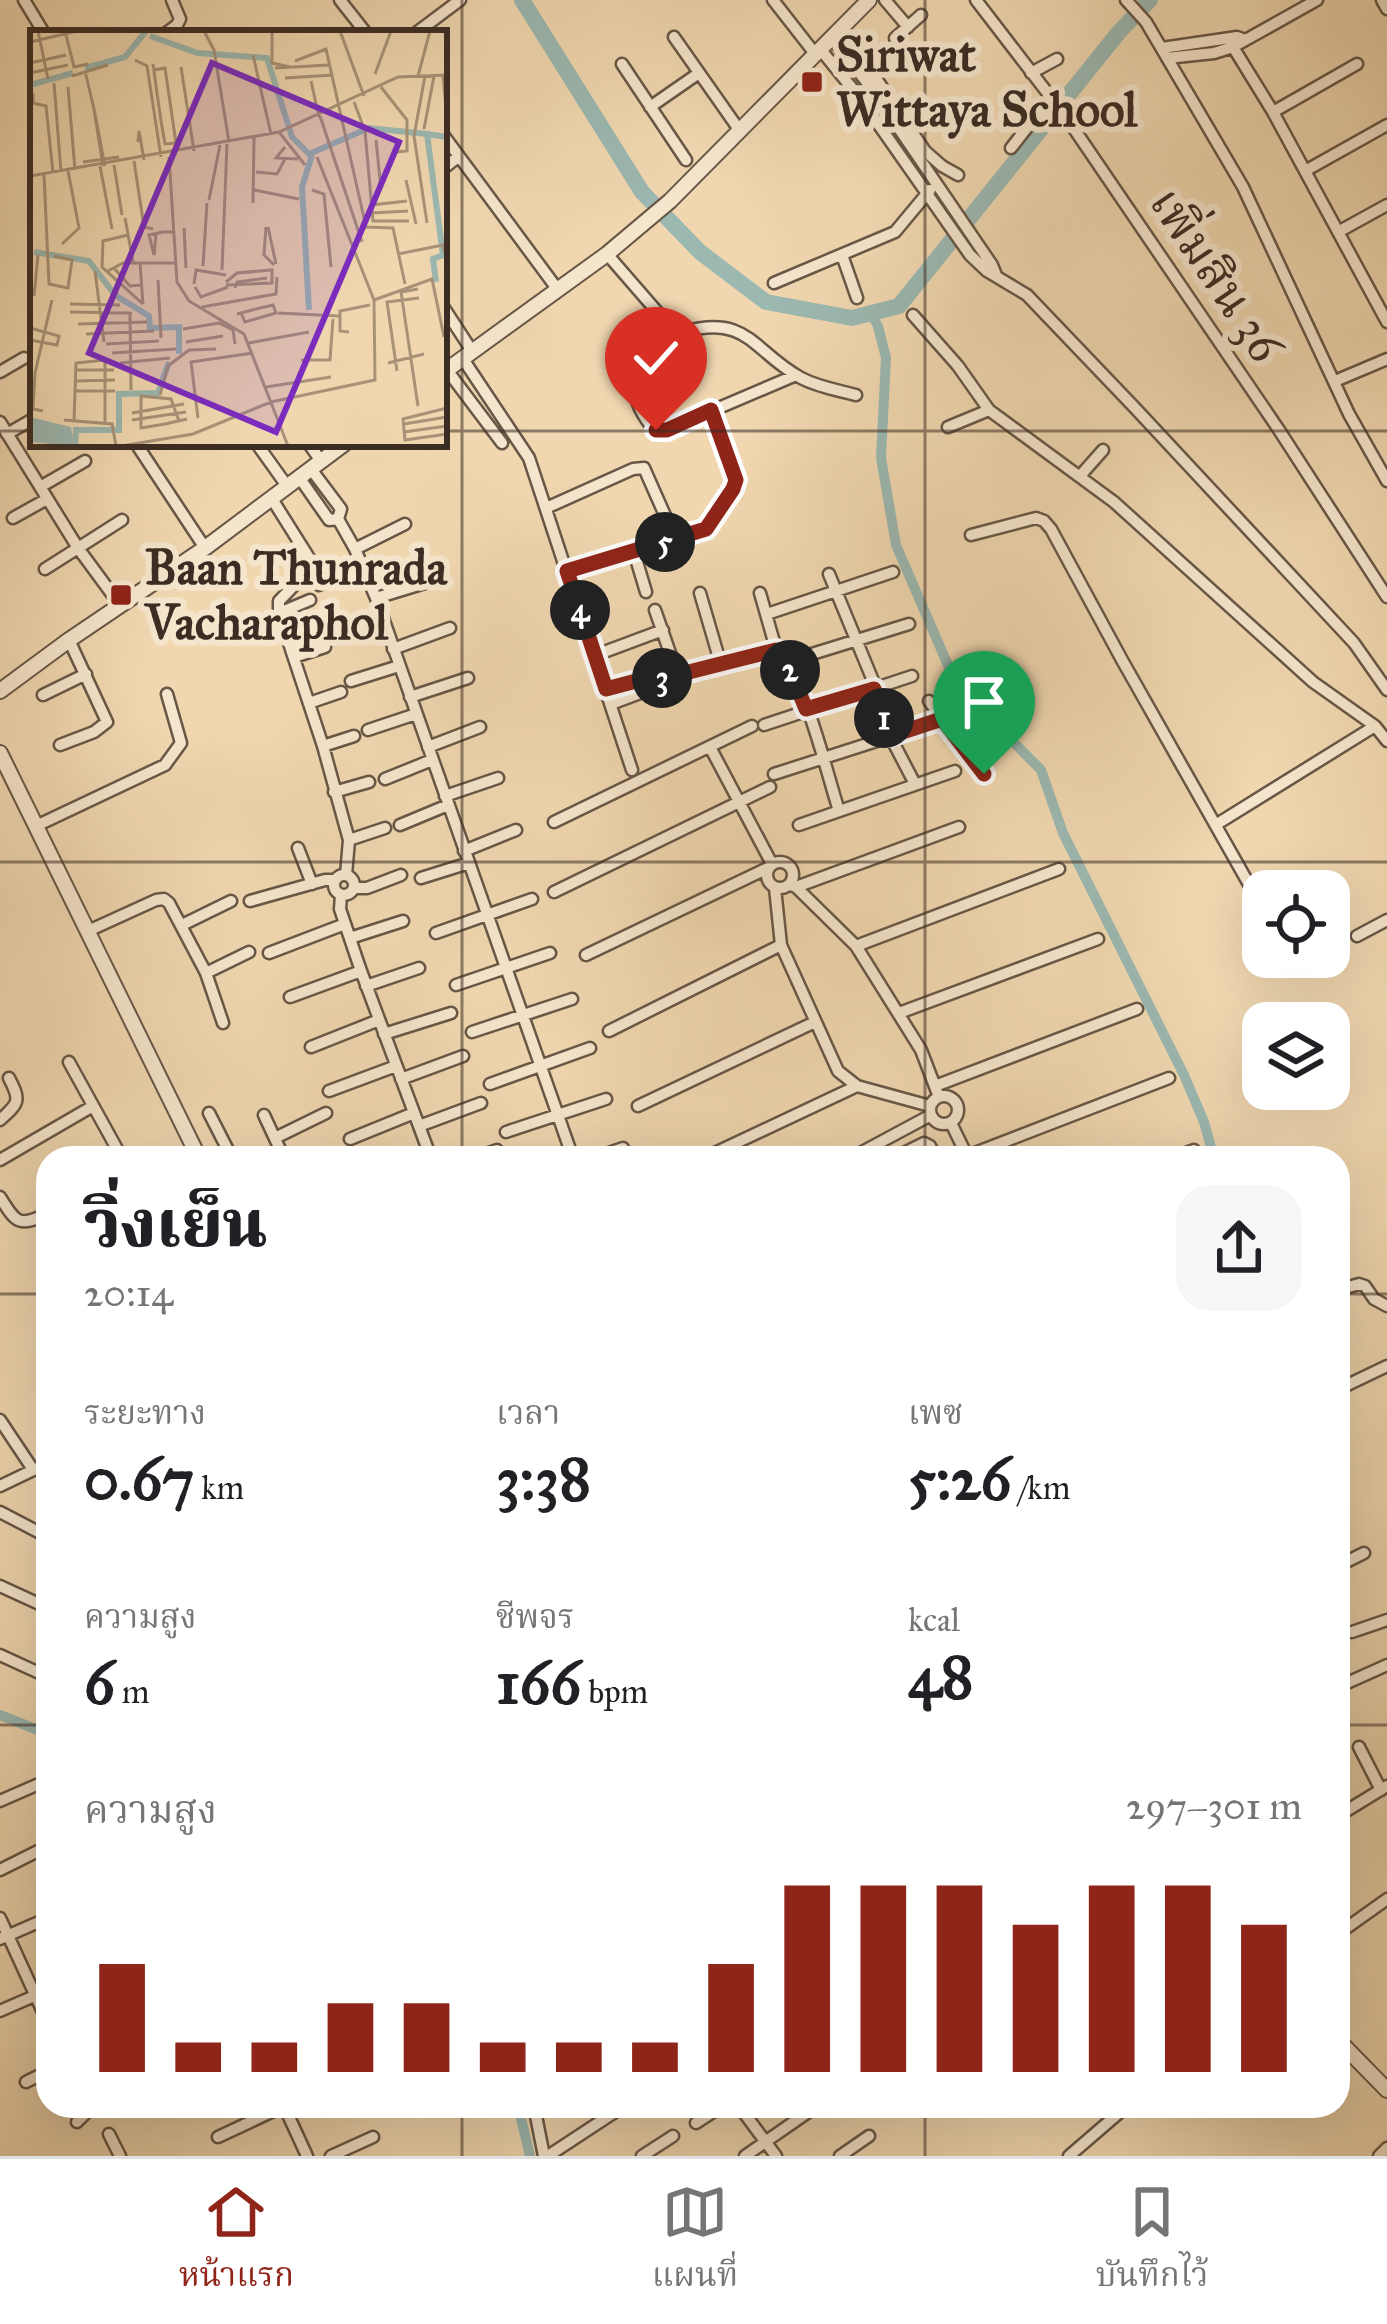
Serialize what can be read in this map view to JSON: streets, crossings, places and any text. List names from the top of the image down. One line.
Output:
{"streets":{"street":["เพิ่มสิน 36"]},"places":{"transit":["Siriwat Wittaya School","Baan Thunrada Vacharaphol"]},"page":{"pins":["5","4","2","3","1"],"heading":["วิ่งเย็น","20:14"],"stats":[["ระยะทาง","0.67 km"],["เวลา","3:38"],["เพซ","5:26 /km"],["ความสูง","6 m"],["ชีพจร","166 bpm"],["kcal","48"]],"chart":["ความสูง","297–301 m"],"tabs":["หน้าแรก","แผนที่","บันทึกไว้"]}}
